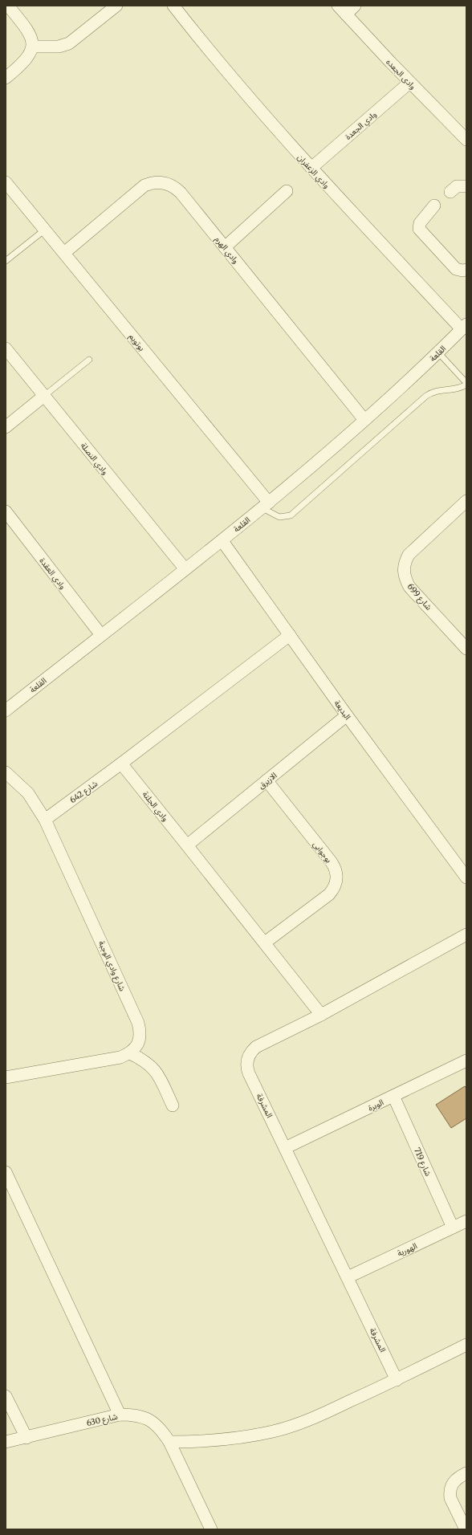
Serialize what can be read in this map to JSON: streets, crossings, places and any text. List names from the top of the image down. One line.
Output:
{"streets":{"street":["وادى الجعده","وادي الجعدة","وادي الزعفران","وادي الهرم","بوتويم","القلعة","وادي النصلة","وادي العقدة","شارع 699","البديعة","الازيرق","شارع 642","وادي الجلتة","بوجوابي","شارع وادي الوجبة","الوبرة","المشرفة","شارع 719","الهورية","شارع 630"]},"crossings":[["وادى الجعده","وادي الجعدة"],["وادي الجعدة","وادي الزعفران"],["وادي الزعفران","القلعة"],["وادي الهرم","بوتويم"],["وادي الهرم","القلعة"],["بوتويم","القلعة"],["القلعة","وادي النصلة"],["القلعة","وادي العقدة"],["القلعة","البديعة"],["البديعة","الازيرق"],["الازيرق","وادي الجلتة"],["الازيرق","بوجوابي"],["شارع 642","وادي الجلتة"],["شارع 642","شارع وادي الوجبة"],["وادي الجلتة","بوجوابي"],["وادي الجلتة","المشرفة"],["الوبرة","المشرفة"],["الوبرة","شارع 719"],["المشرفة","الهورية"],["شارع 719","الهورية"]]}
